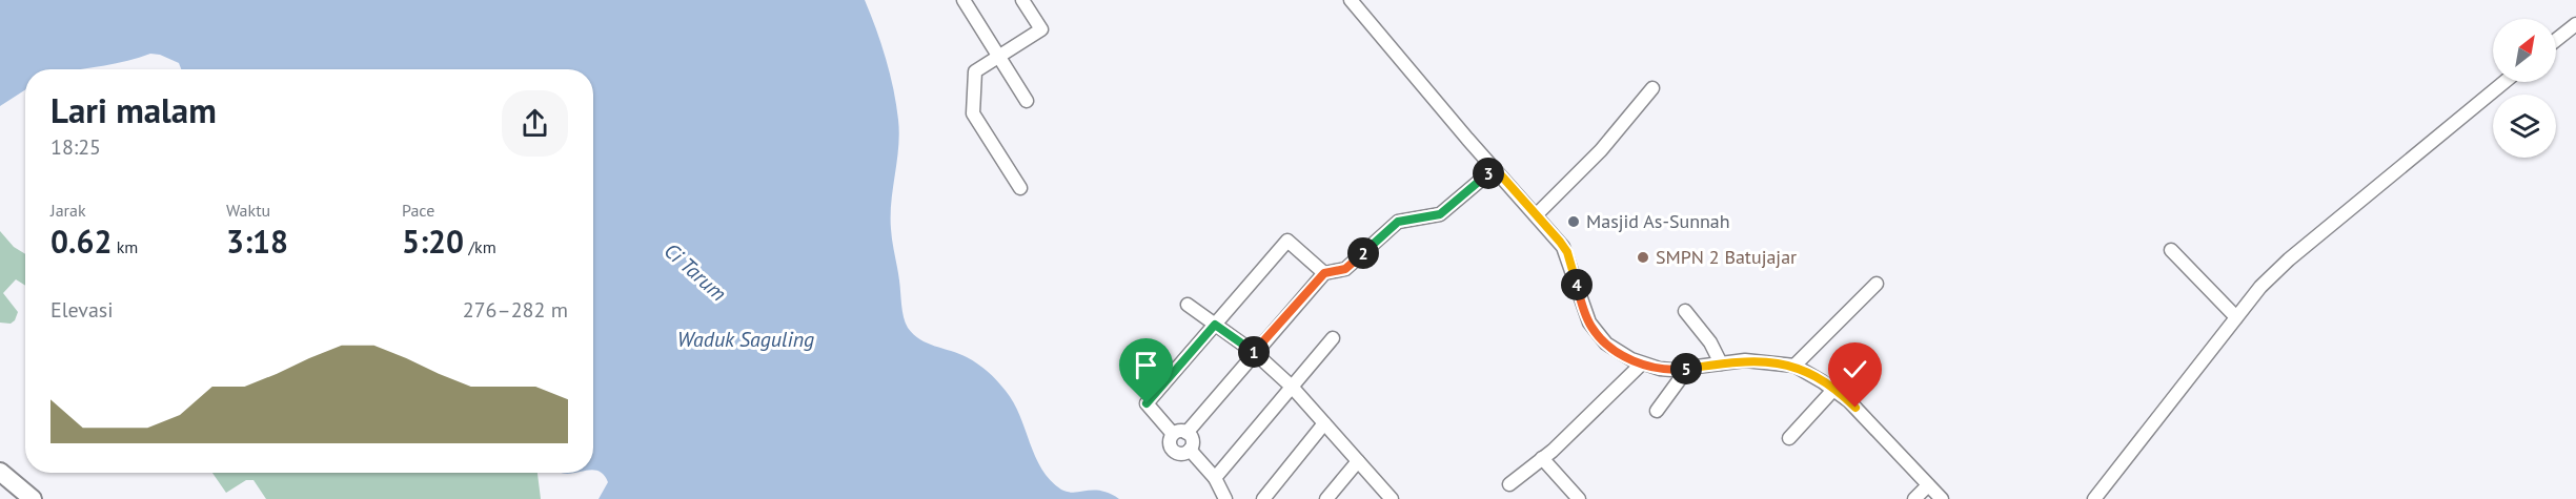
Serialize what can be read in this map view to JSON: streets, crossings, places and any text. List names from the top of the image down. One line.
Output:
{"water":["Ci Tarum","Waduk Saguling"],"places":["Masjid As-Sunnah","SMPN 2 Batujajar"],"north":"top right","page":{"heading":["Lari malam","18:25"],"pins":["3","2","4","1","5"],"stats":[["Jarak","0.62 km"],["Waktu","3:18"],["Pace","5:20 /km"]],"chart":["Elevasi","276–282 m"]}}
